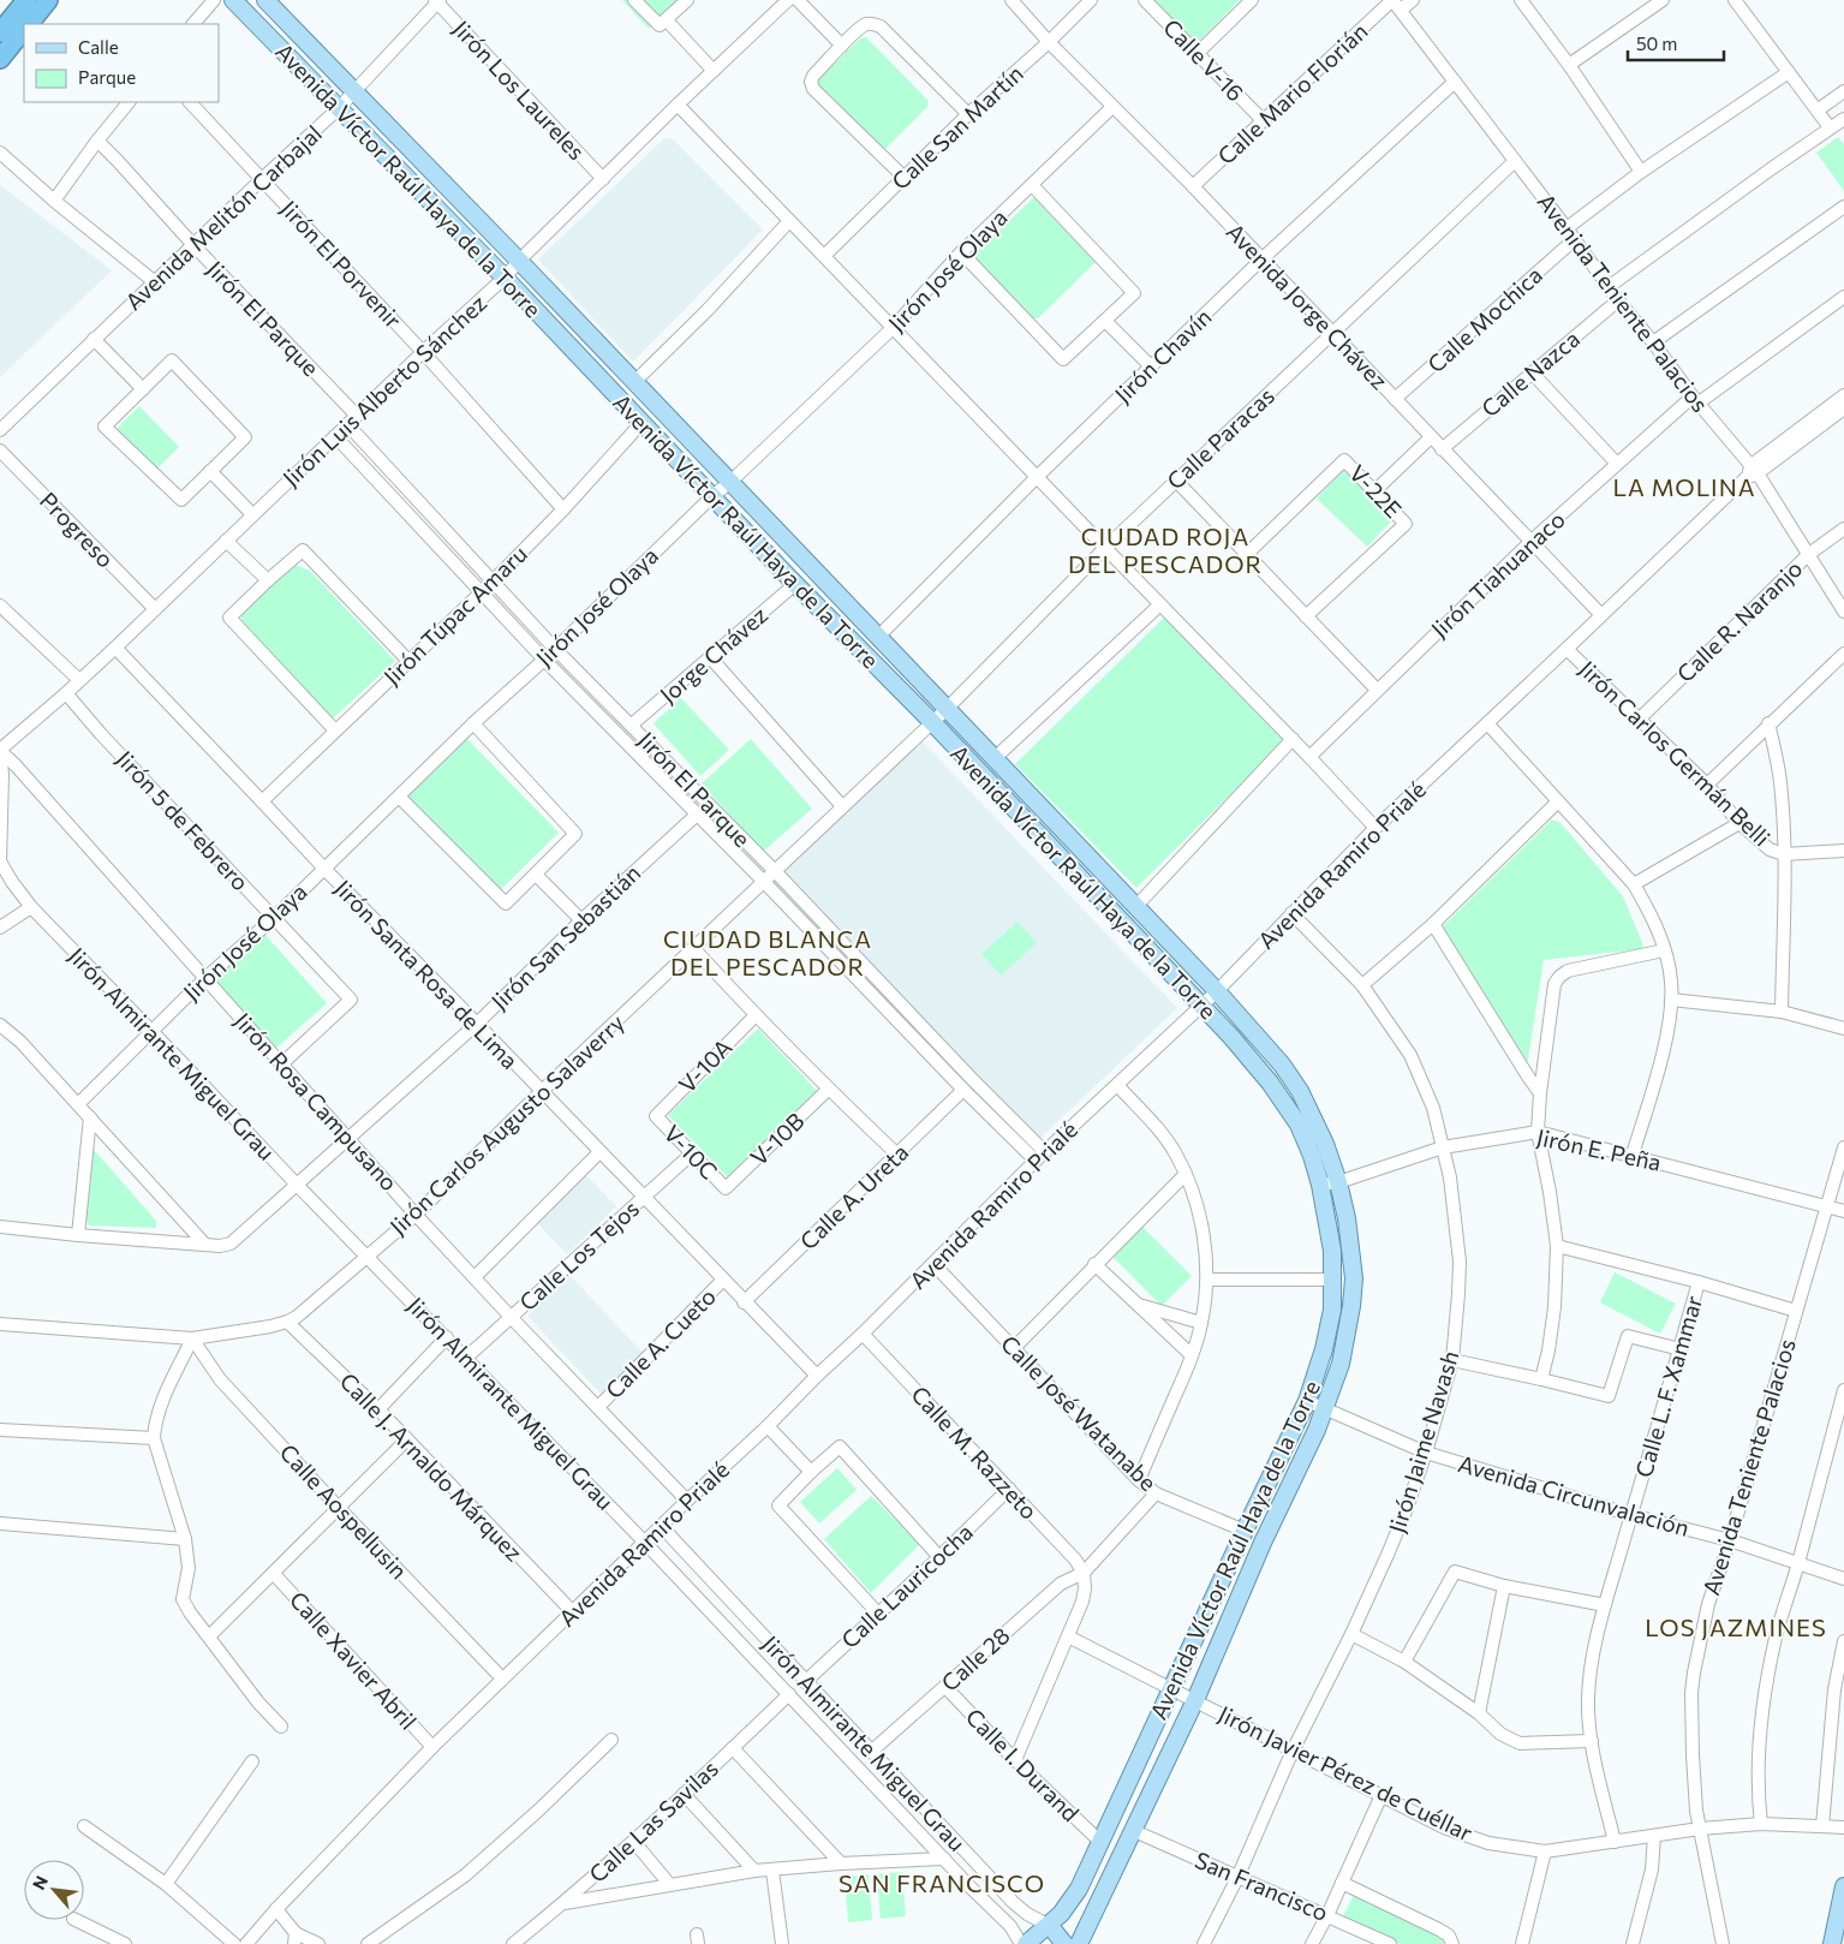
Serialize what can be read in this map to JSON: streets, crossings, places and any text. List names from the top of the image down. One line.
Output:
{"streets":{"main road":["Avenida Víctor Raúl Haya de la Torre"],"street":["Calle V-16","Jirón Los Laureles","Calle Mario Florián","Calle San Martín","Avenida Melitón Carbajal","Jirón El Porvenir","Jirón José Olaya","Avenida Teniente Palacios","Avenida Jorge Chávez","Jirón El Parque","Calle Mochica","Jirón Chavín","Calle Nazca","Jirón Luis Alberto Sánchez","Calle Paracas","V-22E","Progreso","Jirón Tiahuanaco","Jirón Túpac Amaru","Calle R. Naranjo","Jorge Chávez","Jirón Carlos Germán Belli","Jirón 5 de Febrero","Avenida Ramiro Prialé","Jirón San Sebastián","Jirón Santa Rosa de Lima","Jirón Almirante Miguel Grau","V-10A","Jirón Rosa Campusano","Jirón Carlos Augusto Salaverry","V-10B","Jirón E. Peña","V-10C","Calle A. Ureta","Calle Los Tejos","Calle A. Cueto","Calle L. F. Xammar","Calle José Watanabe","Jirón Jaime Navash","Calle M. Razzeto","Calle J. Arnaldo Márquez","Avenida Circunvalación","Calle Aospellusin","Calle Lauricocha","Calle 28","Calle Xavier Abril","Calle I. Durand","Jirón Javier Pérez de Cuéllar","Calle Las Savilas","San Francisco"]},"crossings":[["Calle V-16","Calle Mario Florián"],["Jirón Los Laureles","Avenida Melitón Carbajal"],["Jirón Los Laureles","Jirón Luis Alberto Sánchez"],["Calle Mario Florián","Avenida Teniente Palacios"],["Calle Mario Florián","Avenida Jorge Chávez"],["Calle San Martín","Avenida Jorge Chávez"],["Avenida Víctor Raúl Haya de la Torre","Avenida Melitón Carbajal"],["Avenida Víctor Raúl Haya de la Torre","Jirón José Olaya"],["Avenida Víctor Raúl Haya de la Torre","Jirón Chavín"],["Avenida Víctor Raúl Haya de la Torre","Jirón Luis Alberto Sánchez"],["Avenida Víctor Raúl Haya de la Torre","Calle Paracas"],["Avenida Víctor Raúl Haya de la Torre","Jirón Túpac Amaru"],["Avenida Víctor Raúl Haya de la Torre","Jorge Chávez"],["Avenida Víctor Raúl Haya de la Torre","Avenida Ramiro Prialé"],["Avenida Víctor Raúl Haya de la Torre","Jirón Almirante Miguel Grau"],["Avenida Víctor Raúl Haya de la Torre","Jirón Carlos Augusto Salaverry"],["Avenida Víctor Raúl Haya de la Torre","Jirón E. Peña"],["Avenida Víctor Raúl Haya de la Torre","Calle José Watanabe"],["Avenida Víctor Raúl Haya de la Torre","Avenida Circunvalación"],["Avenida Víctor Raúl Haya de la Torre","Calle I. Durand"],["Avenida Víctor Raúl Haya de la Torre","Jirón Javier Pérez de Cuéllar"],["Avenida Víctor Raúl Haya de la Torre","San Francisco"],["Avenida Melitón Carbajal","Jirón El Porvenir"],["Avenida Melitón Carbajal","Jirón El Parque"],["Jirón El Porvenir","Jirón Luis Alberto Sánchez"],["Jirón El Porvenir","Jirón Túpac Amaru"],["Jirón José Olaya","Avenida Jorge Chávez"],["Jirón José Olaya","Jirón El Parque"],["Jirón José Olaya","Jirón 5 de Febrero"],["Jirón José Olaya","Jirón Santa Rosa de Lima"],["Jirón José Olaya","Jirón Almirante Miguel Grau"],["Jirón José Olaya","Jirón Rosa Campusano"],["Avenida Teniente Palacios","Calle Mochica"],["Avenida Teniente Palacios","Jirón Chavín"],["Avenida Teniente Palacios","Calle Nazca"],["Avenida Teniente Palacios","Calle Paracas"],["Avenida Teniente Palacios","Jirón Tiahuanaco"],["Avenida Teniente Palacios","Calle R. Naranjo"],["Avenida Teniente Palacios","Avenida Ramiro Prialé"],["Avenida Teniente Palacios","Jirón E. Peña"],["Avenida Teniente Palacios","Avenida Circunvalación"],["Avenida Teniente Palacios","Jirón Javier Pérez de Cuéllar"],["Avenida Jorge Chávez","Calle Mochica"],["Avenida Jorge Chávez","Jirón Chavín"],["Avenida Jorge Chávez","Calle Nazca"],["Avenida Jorge Chávez","Calle Paracas"],["Avenida Jorge Chávez","Jirón Tiahuanaco"],["Avenida Jorge Chávez","Avenida Ramiro Prialé"],["Jirón El Parque","Jirón Luis Alberto Sánchez"],["Jirón El Parque","Jirón Túpac Amaru"],["Jirón El Parque","Jorge Chávez"],["Jirón El Parque","Avenida Ramiro Prialé"],["Jirón El Parque","Jirón San Sebastián"],["Jirón El Parque","Jirón Carlos Augusto Salaverry"],["Jirón El Parque","Calle A. Ureta"],["Jirón Luis Alberto Sánchez","Progreso"],["Jirón Luis Alberto Sánchez","Jirón 5 de Febrero"],["Jirón Luis Alberto Sánchez","Jirón Santa Rosa de Lima"],["Jirón Luis Alberto Sánchez","Jirón Rosa Campusano"],["Calle Paracas","Jirón Carlos Augusto Salaverry"],["Jirón Túpac Amaru","Jirón Santa Rosa de Lima"],["Calle R. Naranjo","Jirón Carlos Germán Belli"],["Jirón Carlos Germán Belli","Avenida Ramiro Prialé"],["Jirón 5 de Febrero","Jirón Rosa Campusano"],["Avenida Ramiro Prialé","Jirón Santa Rosa de Lima"],["Avenida Ramiro Prialé","Jirón Almirante Miguel Grau"],["Avenida Ramiro Prialé","Jirón Rosa Campusano"],["Avenida Ramiro Prialé","Calle José Watanabe"],["Avenida Ramiro Prialé","Jirón Jaime Navash"],["Avenida Ramiro Prialé","Calle M. Razzeto"],["Avenida Ramiro Prialé","Calle J. Arnaldo Márquez"],["Avenida Ramiro Prialé","Calle Aospellusin"],["Avenida Ramiro Prialé","Calle Xavier Abril"],["Jirón San Sebastián","Jirón Santa Rosa de Lima"],["Jirón San Sebastián","Jirón Almirante Miguel Grau"],["Jirón San Sebastián","Jirón Rosa Campusano"],["Jirón Santa Rosa de Lima","Jirón Carlos Augusto Salaverry"],["Jirón Santa Rosa de Lima","Calle A. Ureta"],["Jirón Santa Rosa de Lima","Calle Los Tejos"],["Jirón Santa Rosa de Lima","Calle A. Cueto"],["Jirón Almirante Miguel Grau","Jirón Carlos Augusto Salaverry"],["Jirón Almirante Miguel Grau","Calle Los Tejos"],["Jirón Almirante Miguel Grau","Calle Lauricocha"],["Jirón Almirante Miguel Grau","Calle 28"],["Jirón Almirante Miguel Grau","Calle Las Savilas"],["V-10A","V-10C"],["Jirón Rosa Campusano","Jirón Carlos Augusto Salaverry"],["Jirón Rosa Campusano","Calle Los Tejos"],["Jirón Rosa Campusano","Calle A. Cueto"],["Jirón Carlos Augusto Salaverry","Calle J. Arnaldo Márquez"],["Jirón Carlos Augusto Salaverry","Calle Aospellusin"],["V-10B","V-10C"],["Jirón E. Peña","Jirón Jaime Navash"],["V-10C","Calle Los Tejos"],["Calle L. F. Xammar","Avenida Circunvalación"],["Calle L. F. Xammar","Jirón Javier Pérez de Cuéllar"],["Calle José Watanabe","Calle 28"],["Jirón Jaime Navash","Avenida Circunvalación"],["Jirón Jaime Navash","Jirón Javier Pérez de Cuéllar"],["Jirón Jaime Navash","San Francisco"],["Calle M. Razzeto","Calle Lauricocha"],["Calle M. Razzeto","Calle 28"],["Calle 28","Calle I. Durand"]],"districts":["LA MOLINA","CIUDAD ROJA DEL PESCADOR","CIUDAD BLANCA DEL PESCADOR","LOS JAZMINES","SAN FRANCISCO"],"legend":["Calle","Parque"],"scale_bar":"50 m","north":"top left"}
